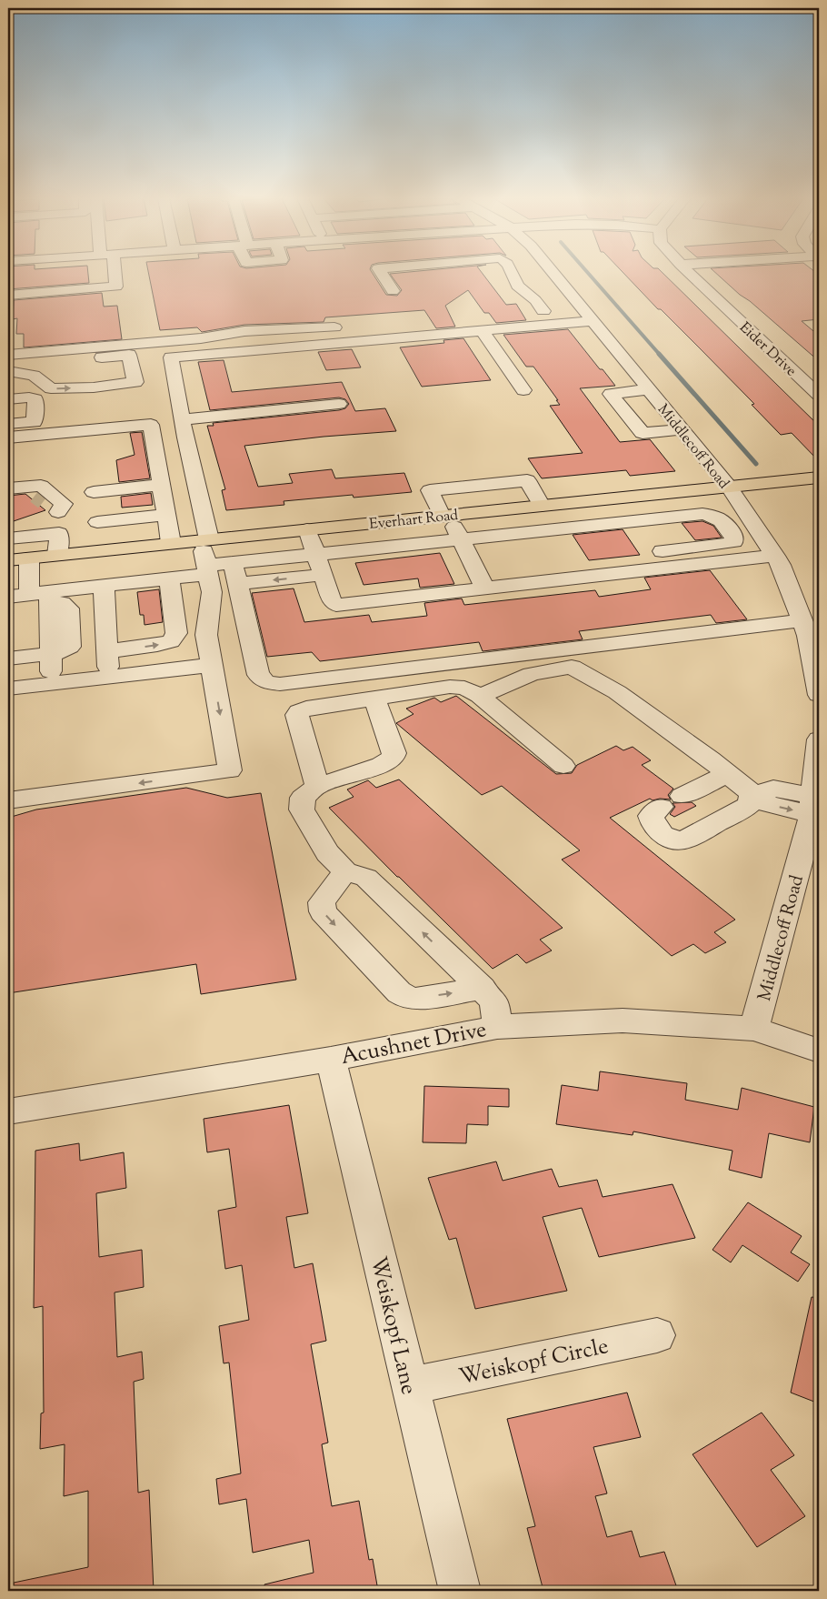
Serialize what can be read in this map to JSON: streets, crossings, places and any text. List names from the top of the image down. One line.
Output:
{"streets":{"main road":["Everhart Road"],"street":["Eider Drive","Middlecoff Road","Acushnet Drive","Weiskopf Lane","Weiskopf Circle"]},"crossings":[["Middlecoff Road","Everhart Road"],["Middlecoff Road","Acushnet Drive"],["Acushnet Drive","Weiskopf Lane"],["Weiskopf Lane","Weiskopf Circle"]]}
